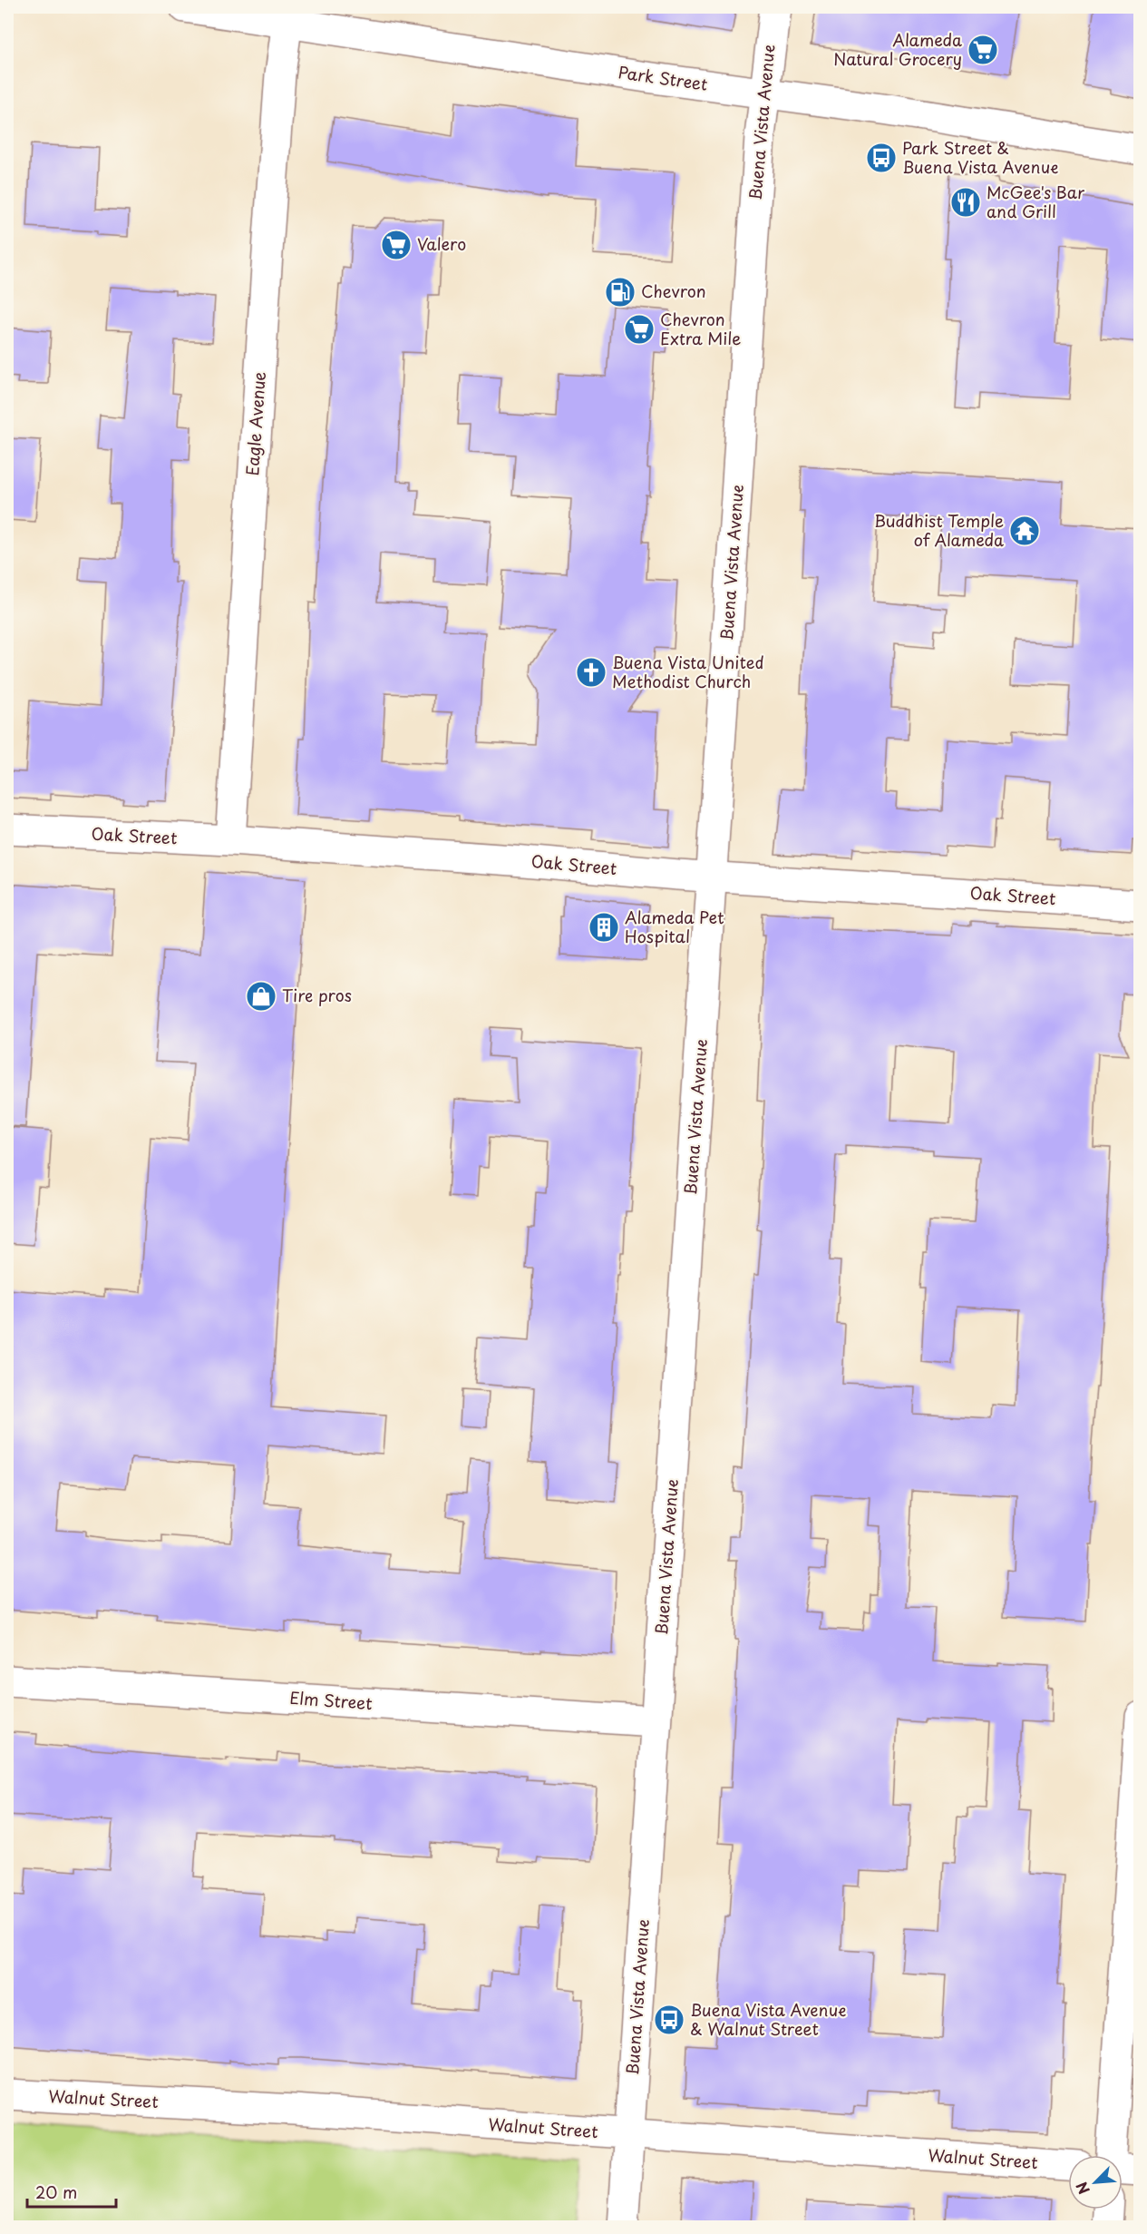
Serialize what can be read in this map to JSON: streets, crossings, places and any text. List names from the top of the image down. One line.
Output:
{"streets":{"street":["Park Street","Buena Vista Avenue","Eagle Avenue","Oak Street","Elm Street","Walnut Street"]},"crossings":[["Park Street","Buena Vista Avenue"],["Park Street","Eagle Avenue"],["Buena Vista Avenue","Oak Street"],["Buena Vista Avenue","Elm Street"],["Buena Vista Avenue","Walnut Street"],["Eagle Avenue","Oak Street"]],"places":{"supermarket":["Alameda Natural Grocery","Valero","Chevron Extra Mile"],"bus stop":["Park Street & Buena Vista Avenue","Buena Vista Avenue & Walnut Street"],"restaurant":["McGee's Bar and Grill"],"fuel station":["Chevron"],"temple":["Buddhist Temple of Alameda"],"church":["Buena Vista United Methodist Church"],"building":["Alameda Pet Hospital"],"shop":["Tire pros"]},"scale_bar":"20 m","north":"bottom left"}
